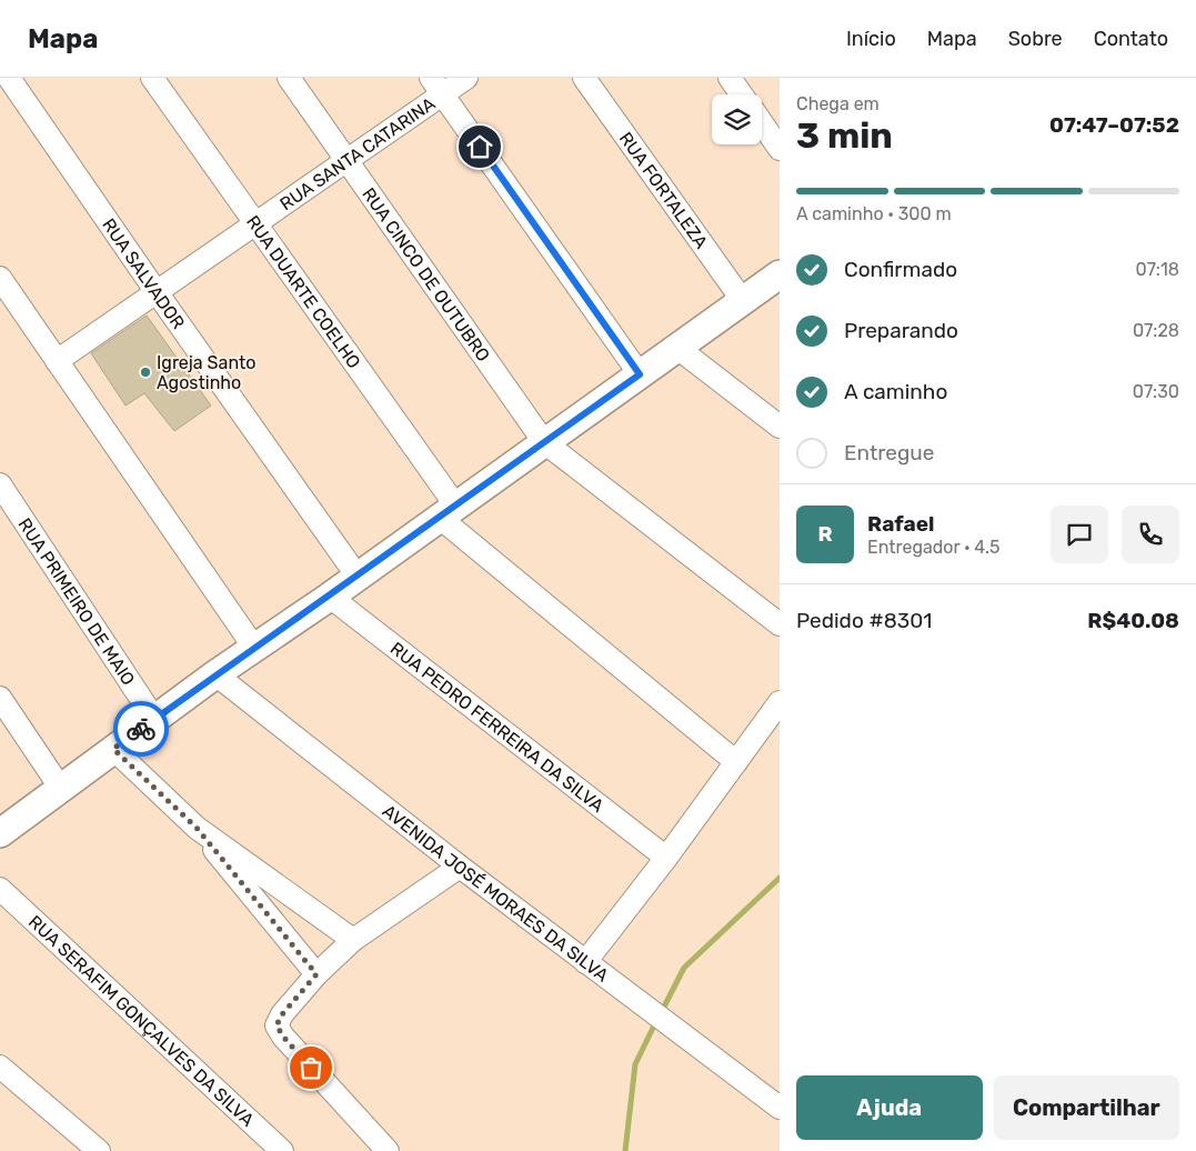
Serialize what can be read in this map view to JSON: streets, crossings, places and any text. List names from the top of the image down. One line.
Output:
{"streets":{"street":["RUA SANTA CATARINA","RUA FORTALEZA","RUA SALVADOR","RUA CINCO DE OUTUBRO","RUA DUARTE COELHO","RUA PRIMEIRO DE MAIO","RUA PEDRO FERREIRA DA SILVA","AVENIDA JOSÉ MORAES DA SILVA","RUA SERAFIM GONÇALVES DA SILVA"]},"crossings":[["RUA SANTA CATARINA","RUA SALVADOR"],["RUA SANTA CATARINA","RUA CINCO DE OUTUBRO"],["RUA SANTA CATARINA","RUA DUARTE COELHO"]],"places":["Igreja Santo Agostinho"],"page":{"header":"Mapa","nav":["Início","Mapa","Sobre","Contato"],"heading":["3 min","Chega em","07:47–07:52"],"panel":["Rafael","Entregador · 4.5","Pedido #8301","R$40.08"],"bar":"A caminho · 300 m","list":[["Confirmado","07:18"],["Preparando","07:28"],["A caminho","07:30"],"Entregue"],"round":"R","buttons":["Ajuda","Compartilhar"]}}
